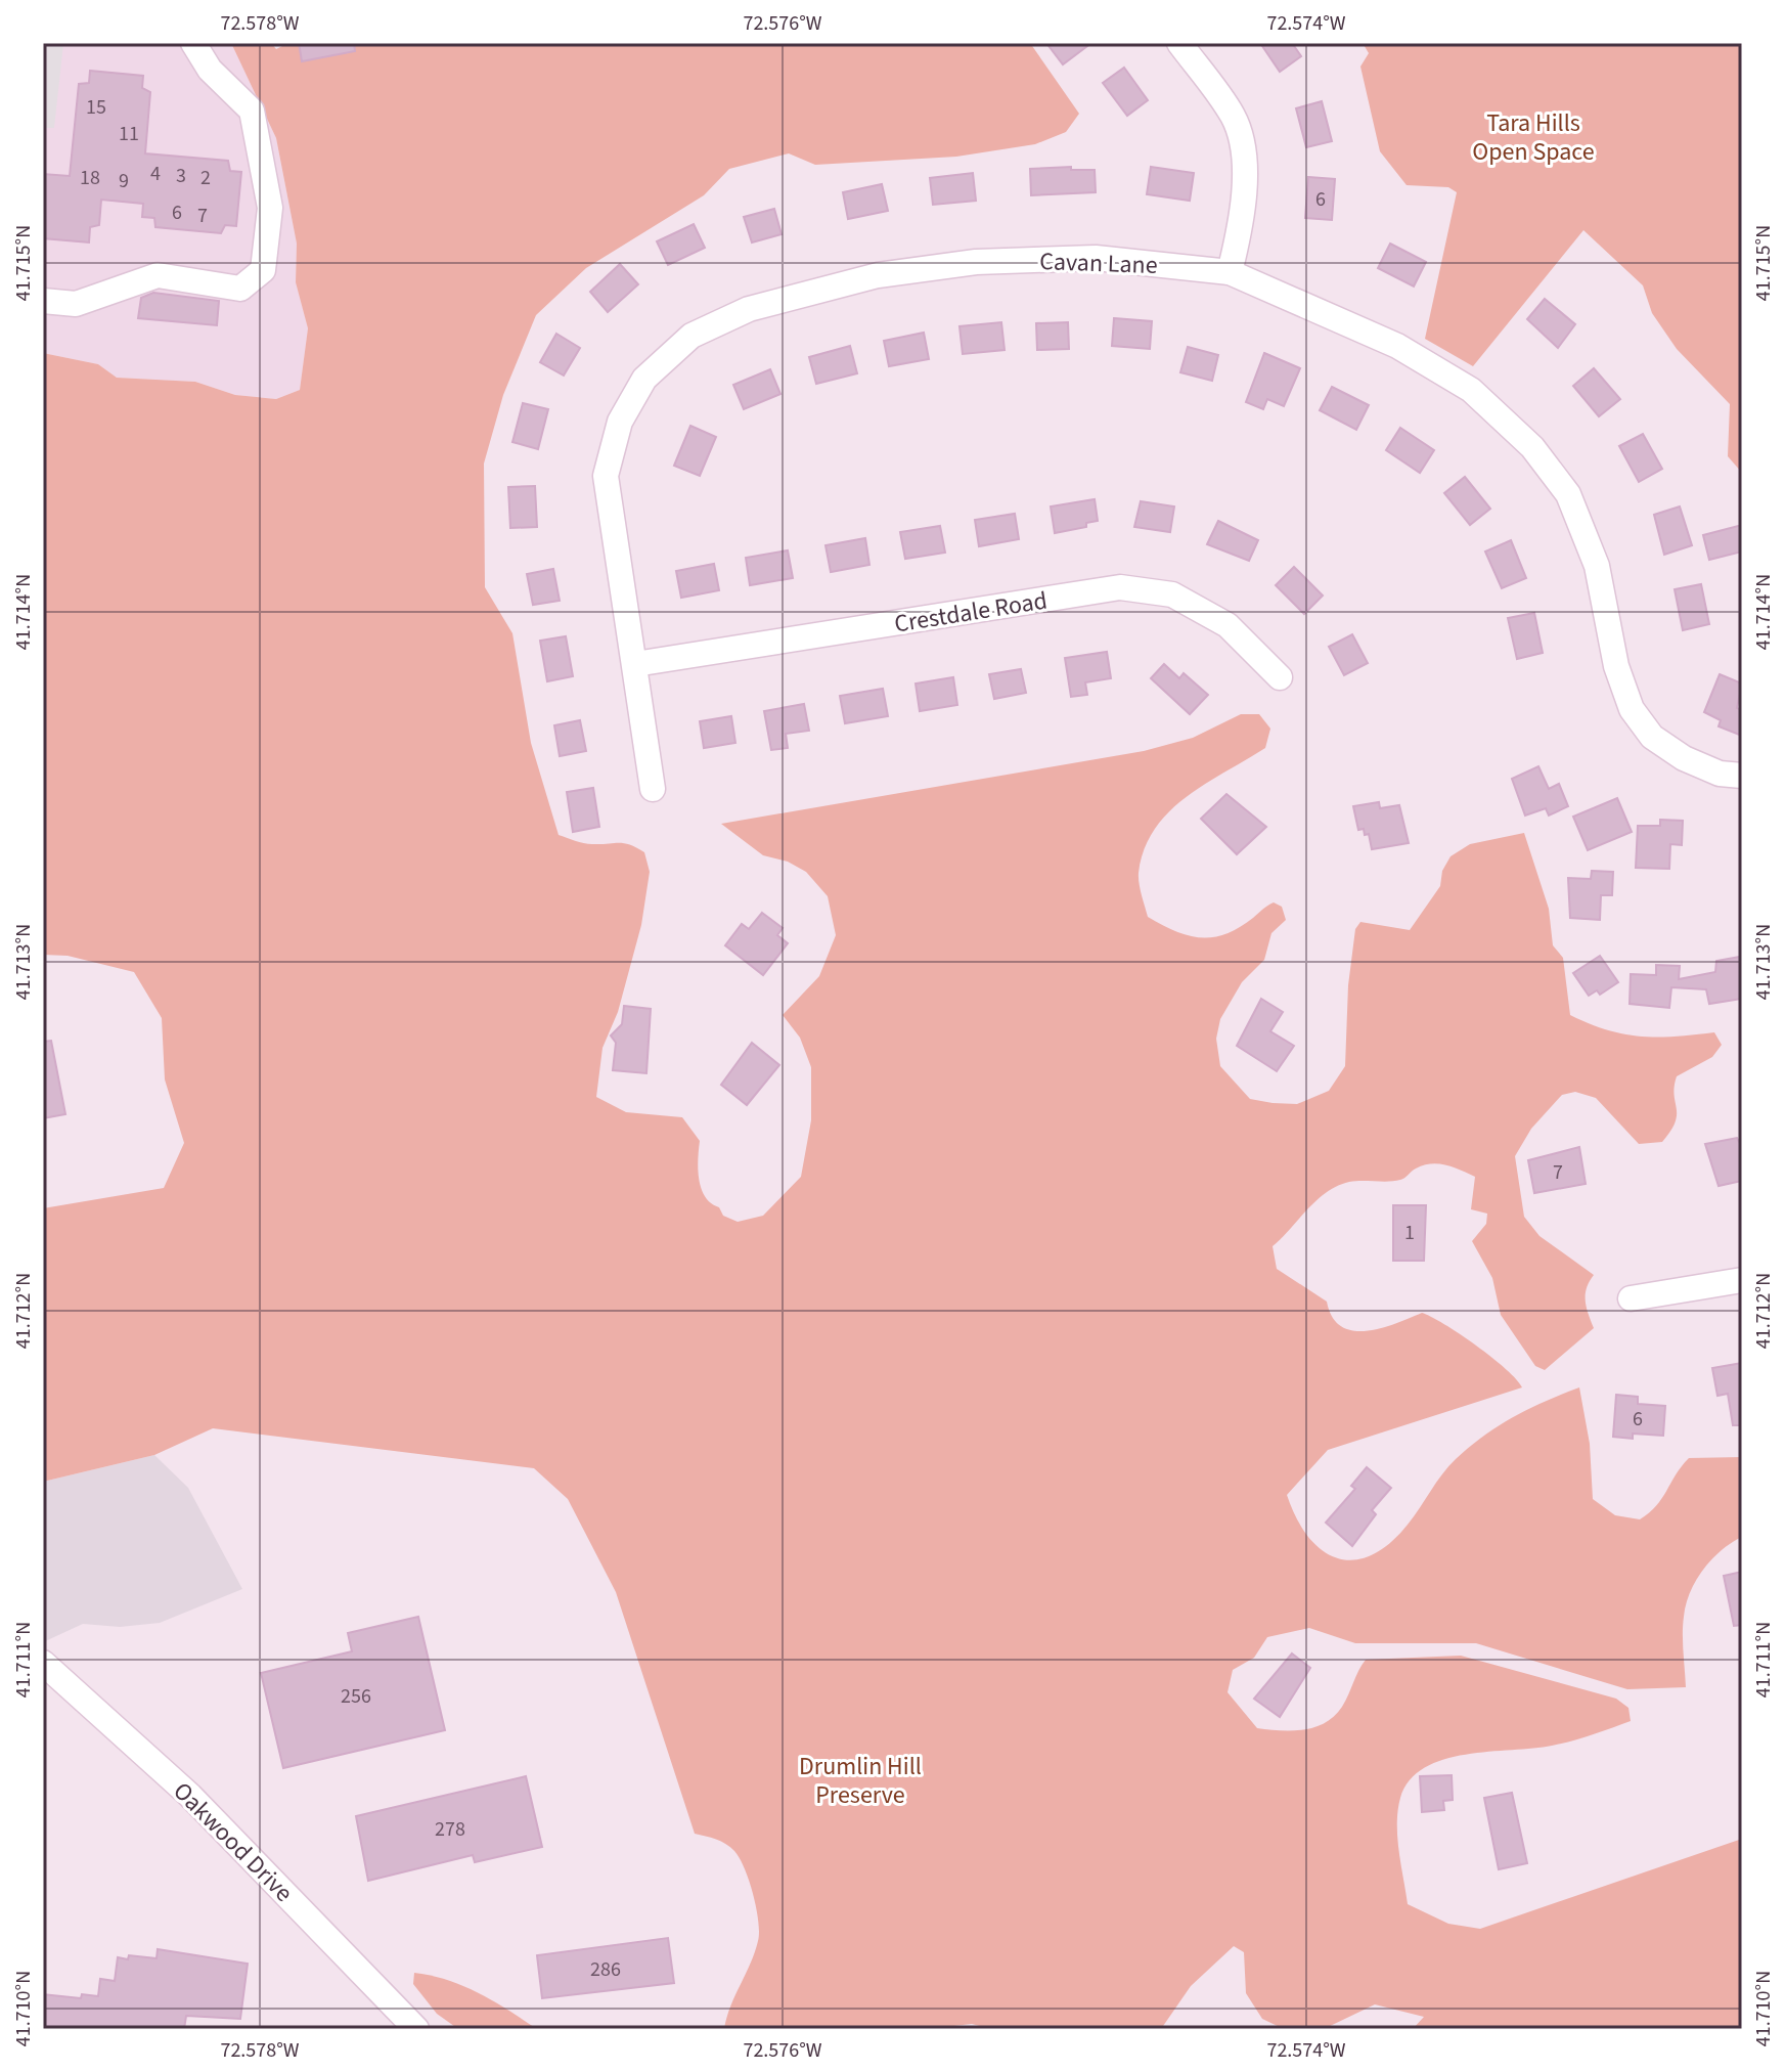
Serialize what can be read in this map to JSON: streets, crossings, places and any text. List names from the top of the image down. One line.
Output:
{"streets":{"street":["Cavan Lane","Crestdale Road","Oakwood Drive"]},"crossings":[["Cavan Lane","Crestdale Road"]],"parks":["Tara Hills Open Space","Drumlin Hill Preserve"],"house_numbers":["15","11","4","3","18","2","9","6","6","7","7","1","6","256","278","286"],"coordinates":["72.578°W","72.576°W","72.574°W","41.715°N","41.714°N","41.713°N","41.712°N","41.711°N","41.710°N"]}
